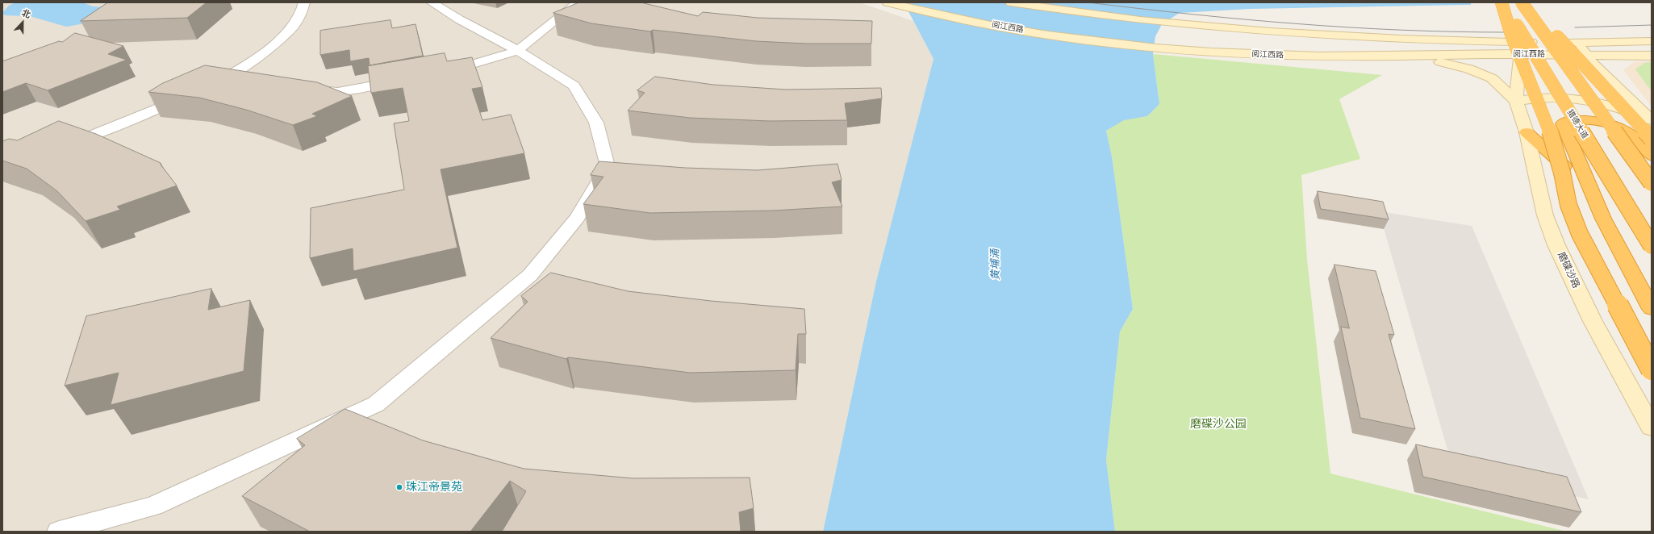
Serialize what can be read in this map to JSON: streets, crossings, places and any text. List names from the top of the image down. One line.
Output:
{"streets":{"highway":["猎德大道"],"main road":["阅江西路","磨碟沙路"]},"water":["黄埔涌"],"parks":["磨碟沙公园"],"places":["珠江帝景苑"],"north":"top"}
